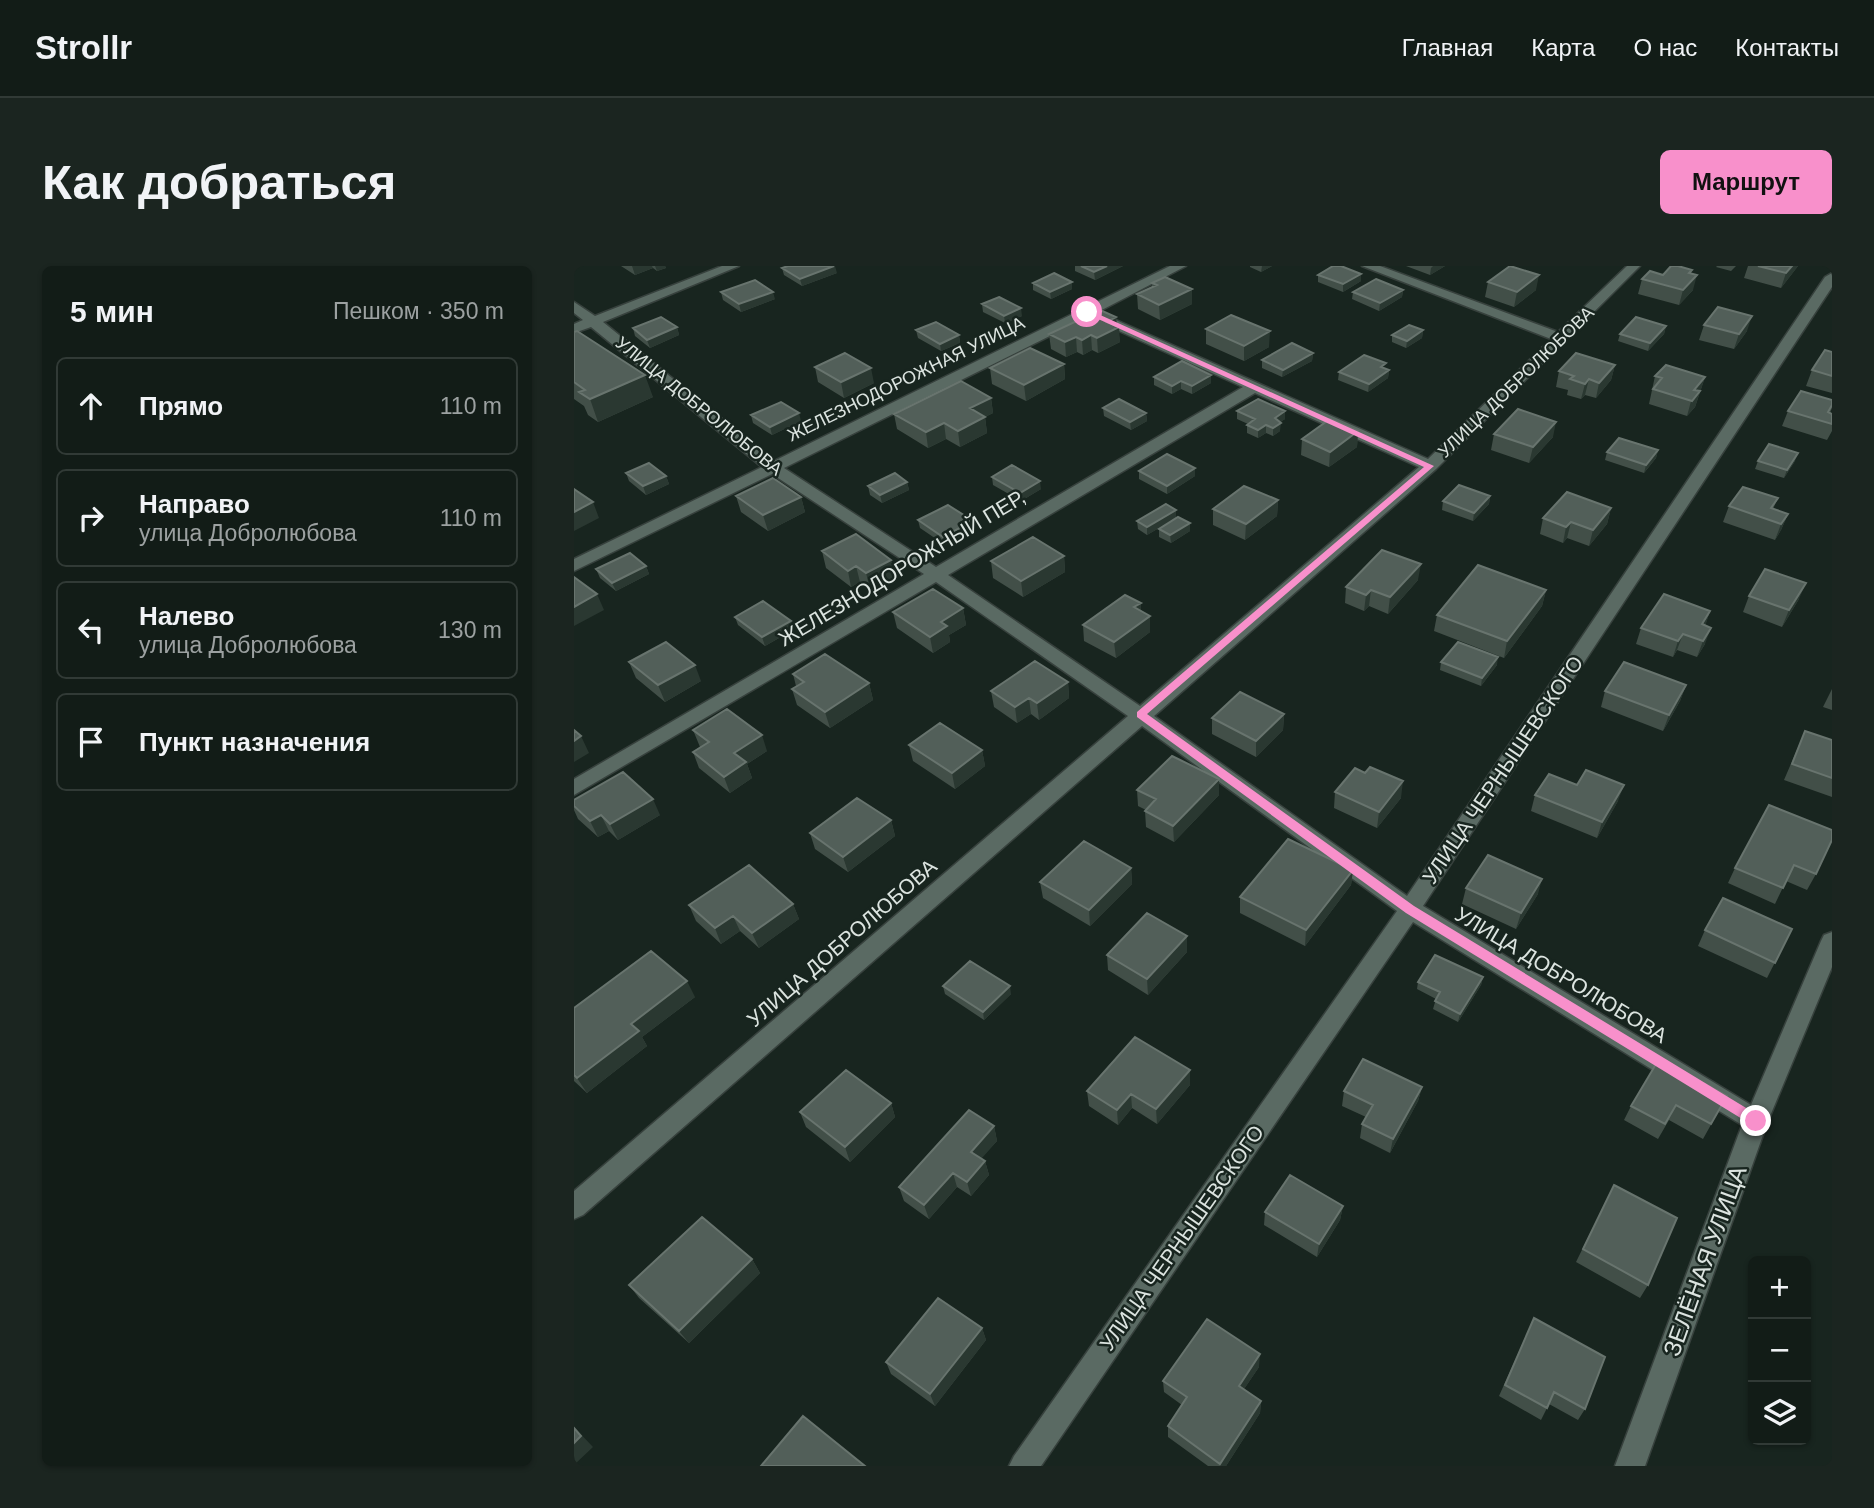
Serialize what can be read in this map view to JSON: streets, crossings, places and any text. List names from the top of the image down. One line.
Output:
{"streets":{"street":["ЖЕЛЕЗНОДОРОЖНАЯ УЛИЦА","УЛИЦА ДОБРОЛЮБОВА","ЖЕЛЕЗНОДОРОЖНЫЙ ПЕР,","УЛИЦА ЧЕРНЫШЕВСКОГО","ЗЕЛЁНАЯ УЛИЦА"]},"crossings":[["ЖЕЛЕЗНОДОРОЖНАЯ УЛИЦА","УЛИЦА ДОБРОЛЮБОВА"],["УЛИЦА ДОБРОЛЮБОВА","ЖЕЛЕЗНОДОРОЖНЫЙ ПЕР,"],["УЛИЦА ДОБРОЛЮБОВА","УЛИЦА ЧЕРНЫШЕВСКОГО"],["УЛИЦА ДОБРОЛЮБОВА","ЗЕЛЁНАЯ УЛИЦА"]],"page":{"header":"Strollr","nav":["Главная","Карта","О нас","Контакты"],"buttons":"Маршрут","title":"Как добраться","heading":["5 мин","Пешком · 350 m"],"list":[["Прямо","110 m"],["Направо","улица Добролюбова","110 m"],["Налево","улица Добролюбова","130 m"],"Пункт назначения"],"map_buttons":["+","−"]}}
